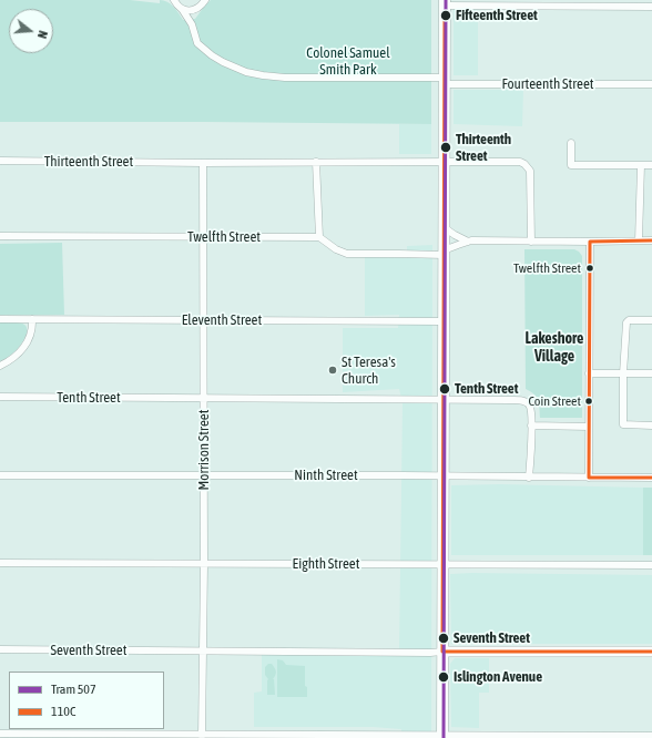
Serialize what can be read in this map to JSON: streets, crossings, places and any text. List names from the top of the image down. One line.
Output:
{"streets":{"street":["Fourteenth Street","Thirteenth Street","Twelfth Street","Eleventh Street","Tenth Street","Morrison Street","Ninth Street","Eighth Street","Seventh Street"]},"crossings":[["Thirteenth Street","Morrison Street"],["Twelfth Street","Morrison Street"],["Eleventh Street","Morrison Street"],["Tenth Street","Morrison Street"],["Tenth Street","Ninth Street"],["Morrison Street","Ninth Street"],["Morrison Street","Eighth Street"],["Morrison Street","Seventh Street"]],"districts":["Lakeshore Village"],"parks":["Colonel Samuel Smith Park"],"places":["Fifteenth Street","Thirteenth Street","Twelfth Street","St Teresa's Church","Tenth Street","Coin Street","Seventh Street","Islington Avenue"],"lines":["tram line 507","transit line 110C"],"legend":["Tram 507","110C"],"north":"right"}
